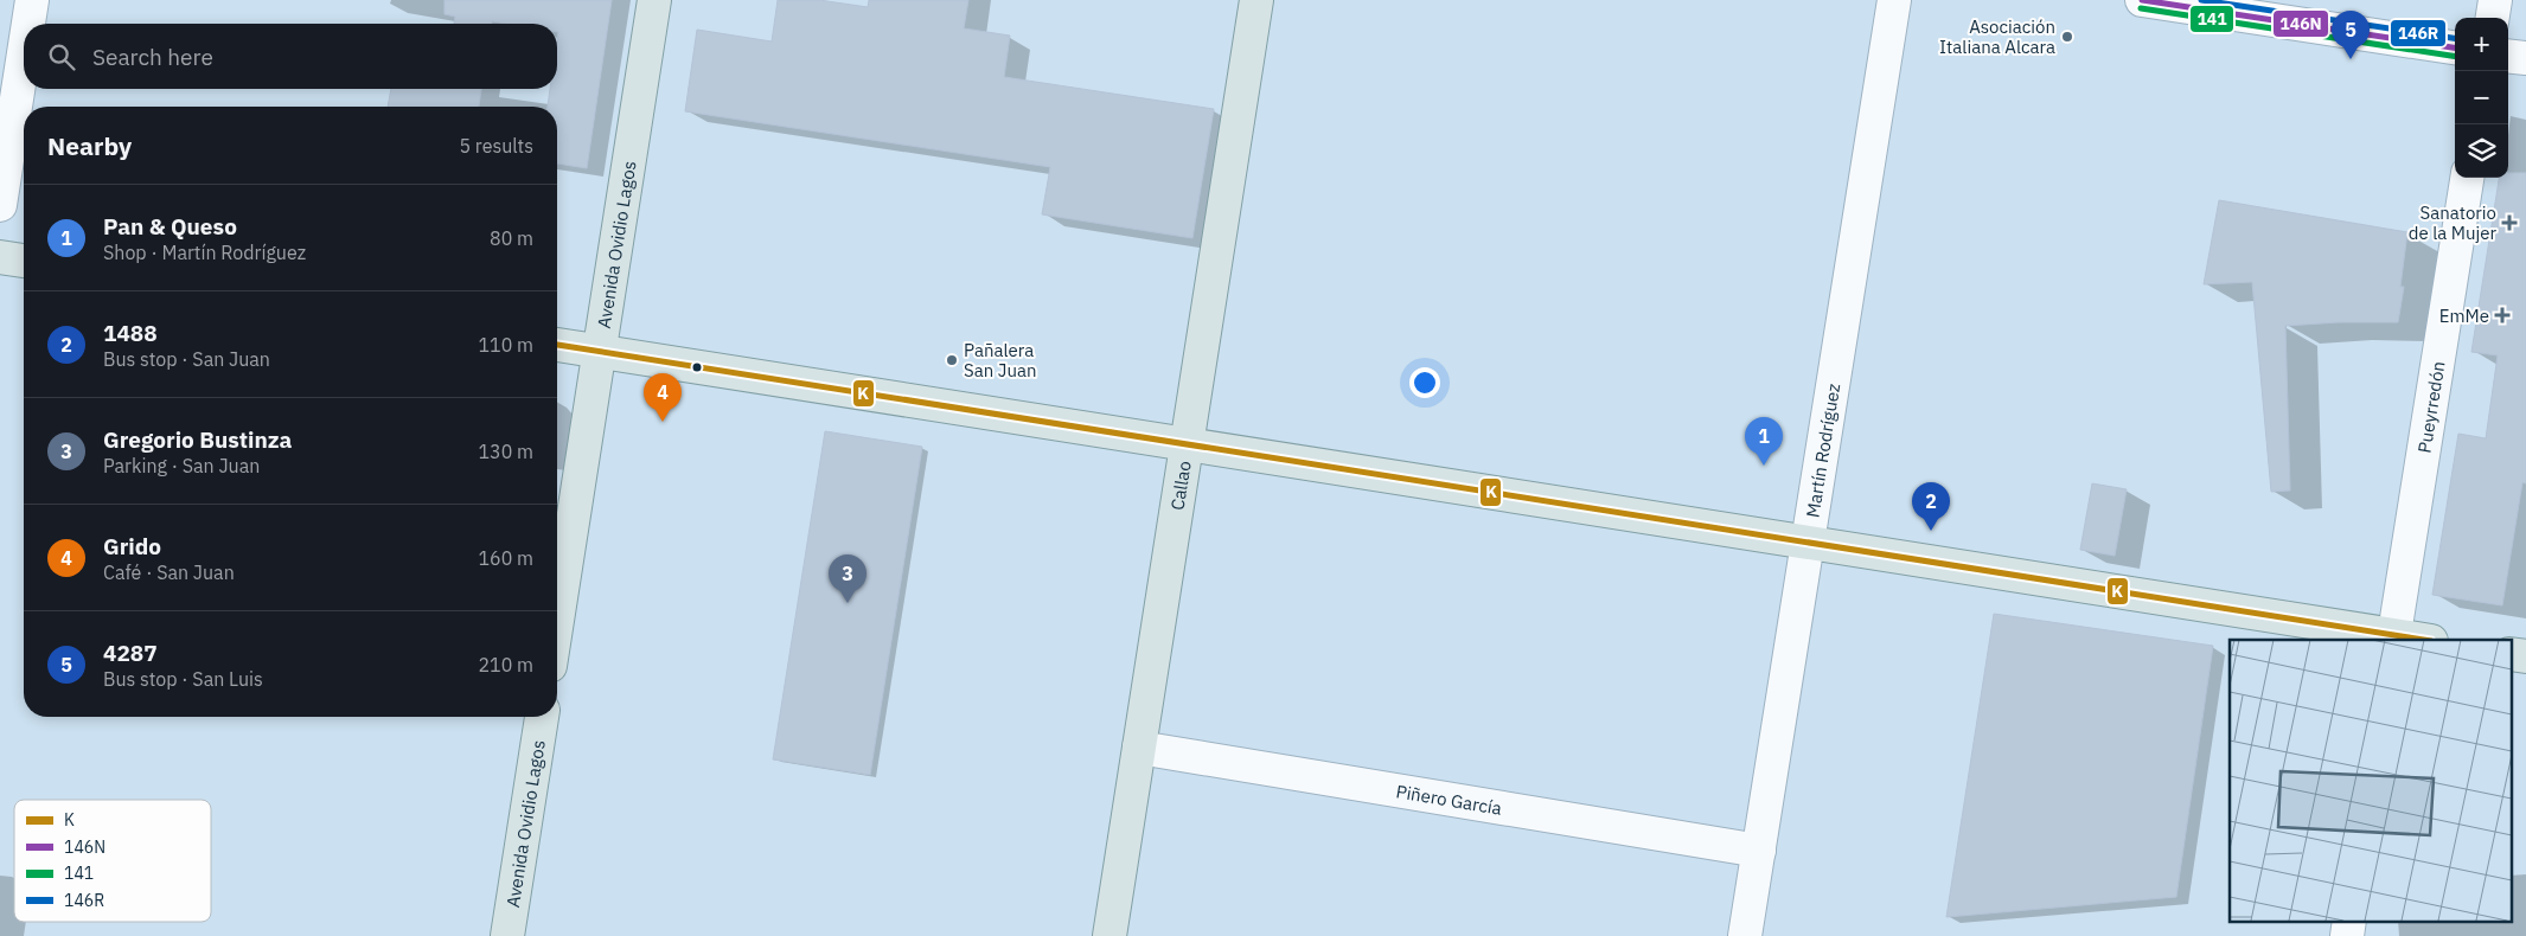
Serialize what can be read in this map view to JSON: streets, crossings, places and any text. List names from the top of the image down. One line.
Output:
{"streets":{"main road":["Avenida Ovidio Lagos","Callao"],"street":["Pueyrredón","Martín Rodríguez","Piñero García"]},"crossings":[["Martín Rodríguez","Piñero García"],["Callao","Piñero García"]],"places":{"other":["Asociación Italiana Alcara","Pañalera San Juan"],"health":["Sanatorio de la Mujer","EmMe"]},"lines":["transit line 146N","transit line 146R","transit line 141","transit line K"],"legend":["K","146N","141","146R"],"page":{"pins":["5","4","1","2","3"],"map_buttons":["+","−"],"search":"Search here","heading":["Nearby","5 results"],"list":[{"mark":"1","name":"Pan & Queso","note":"Shop · Martín Rodríguez","value":"80 m"},{"mark":"2","name":"1488","note":"Bus stop · San Juan","value":"110 m"},{"mark":"3","name":"Gregorio Bustinza","note":"Parking · San Juan","value":"130 m"},{"mark":"4","name":"Grido","note":"Café · San Juan","value":"160 m"},{"mark":"5","name":"4287","note":"Bus stop · San Luis","value":"210 m"}]}}
